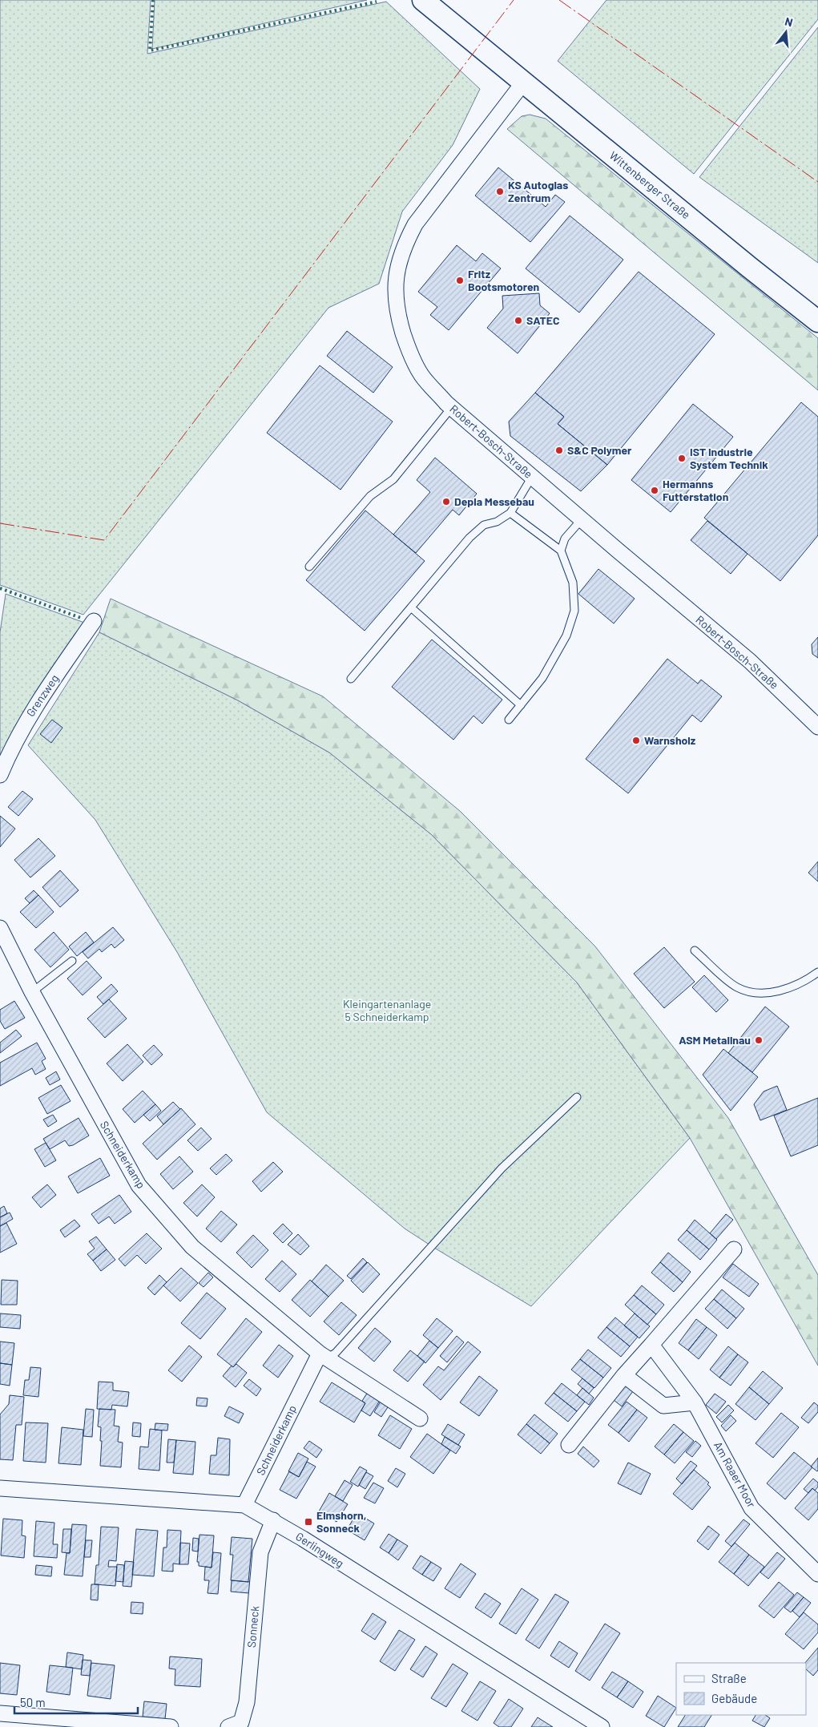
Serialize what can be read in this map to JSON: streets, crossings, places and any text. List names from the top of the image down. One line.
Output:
{"streets":{"main road":["Wittenberger Straße"],"street":["Robert-Bosch-Straße","Grenzweg","Schneiderkamp","Am Raaer Moor","Gerlingweg","Sonneck"]},"crossings":[["Wittenberger Straße","Robert-Bosch-Straße"],["Schneiderkamp","Gerlingweg"],["Gerlingweg","Sonneck"]],"parks":["Kleingartenanlage 5 Schneiderkamp"],"places":{"other":["KS Autoglas Zentrum","Fritz Bootsmotoren","SATEC","S&C Polymer","IST Industrie System Technik","Hermanns Futterstation","Depla Messebau","Warnsholz","ASM Metallnau"],"transit":["Elmshorn, Sonneck"]},"legend":["Straße","Gebäude"],"scale_bar":"50 m","north":"top"}
